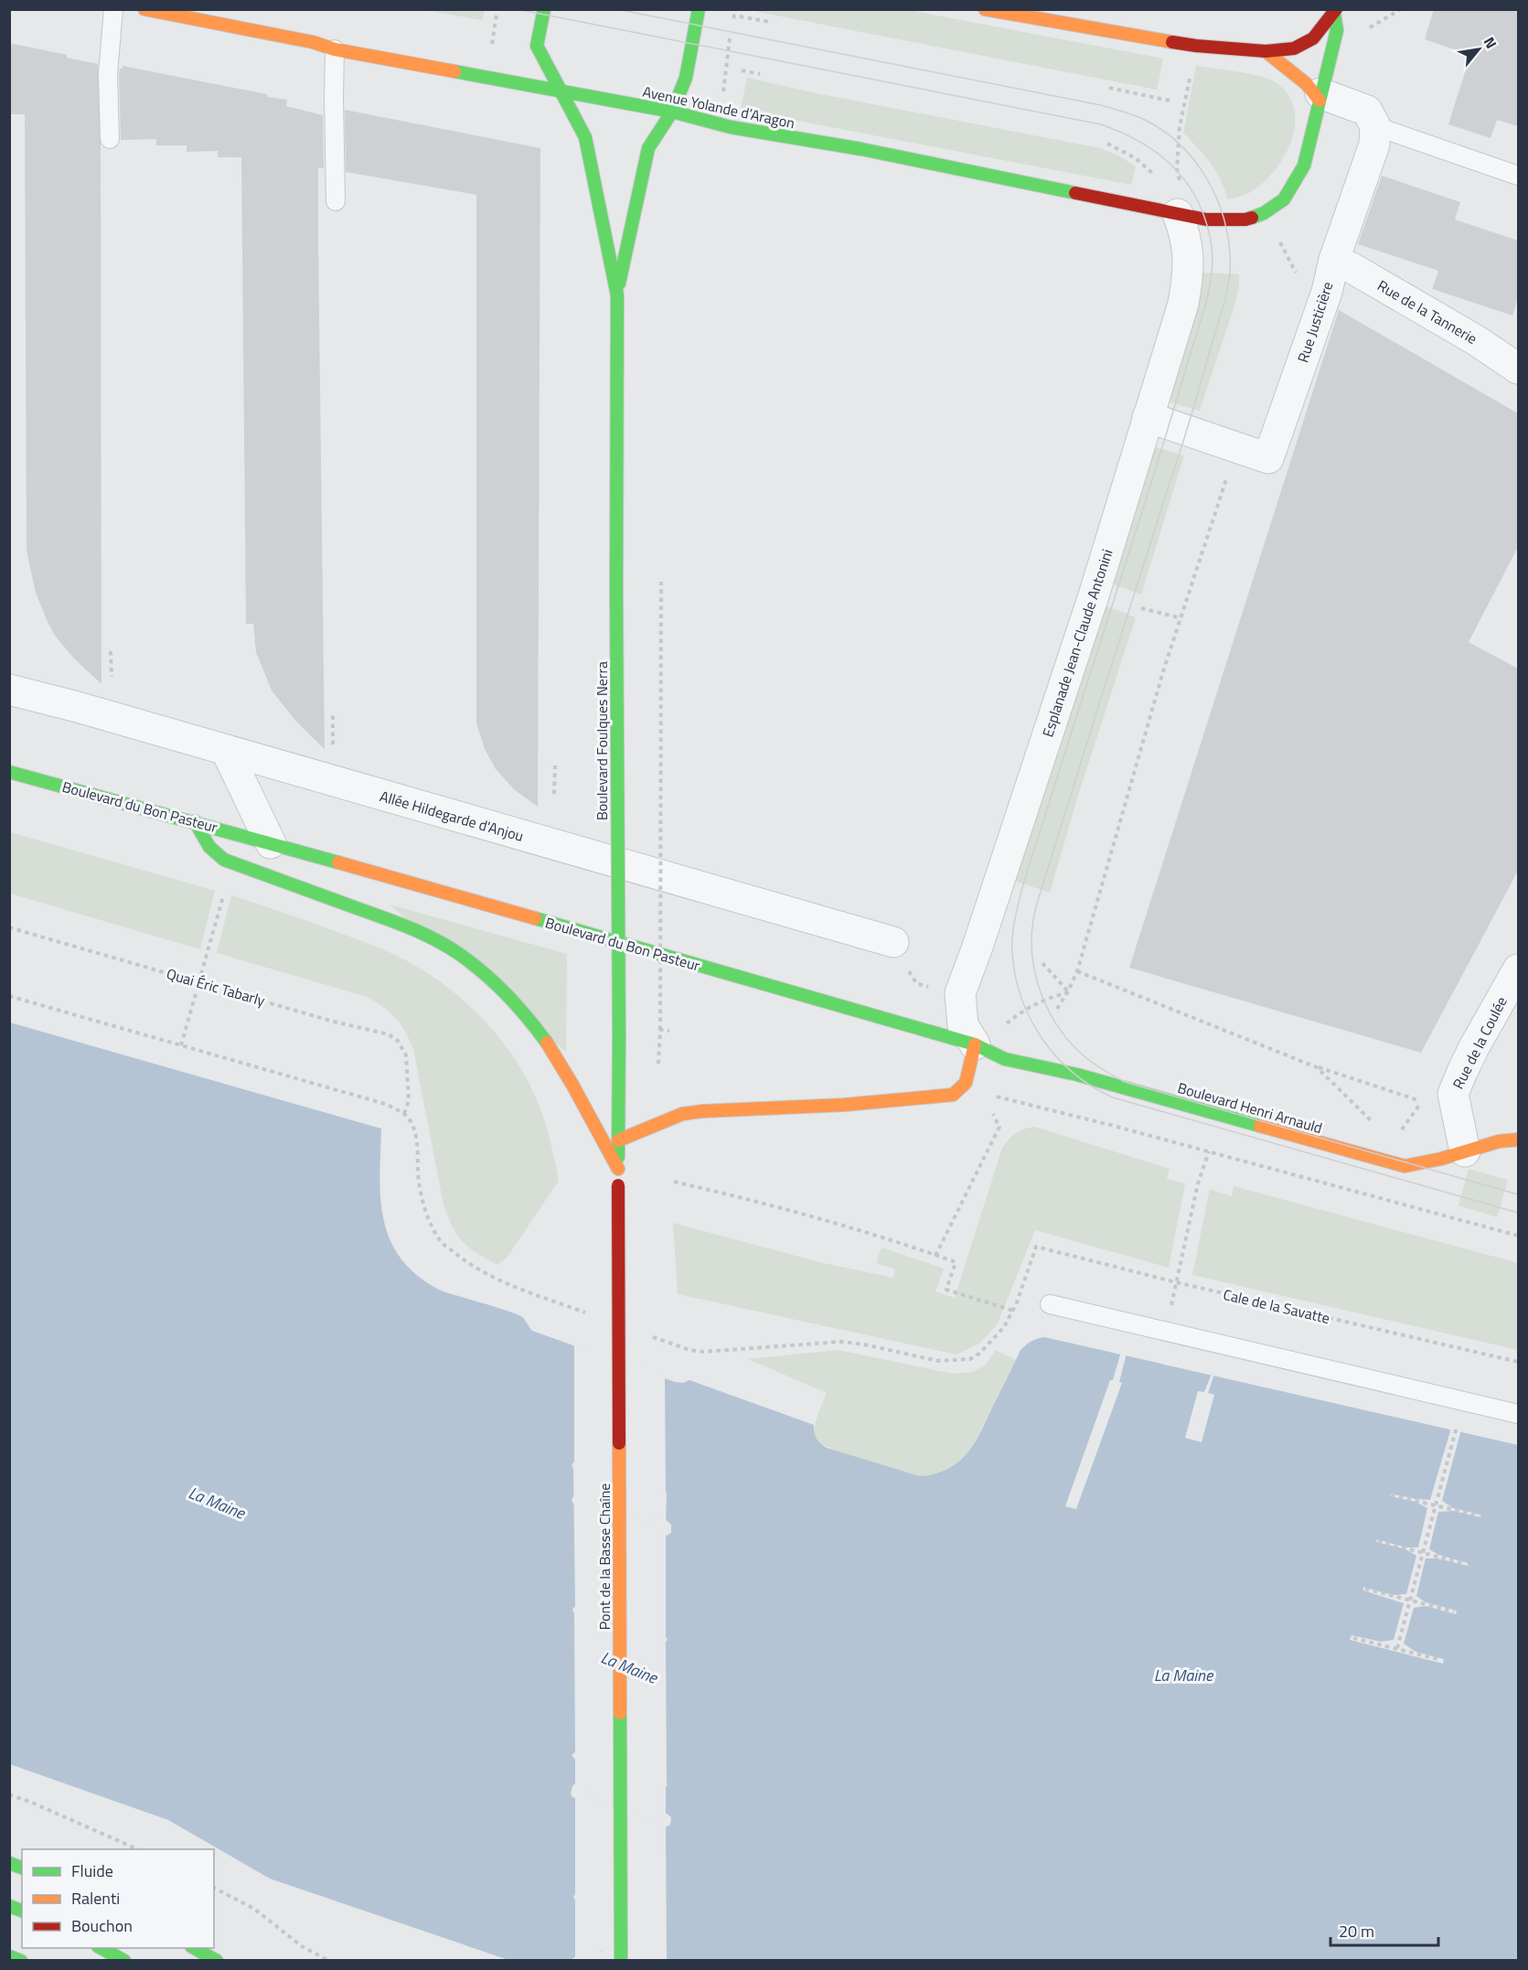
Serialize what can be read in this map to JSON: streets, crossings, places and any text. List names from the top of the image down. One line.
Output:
{"streets":{"main road":["Avenue Yolande d’Aragon","Boulevard Foulques Nerra","Boulevard du Bon Pasteur","Boulevard Henri Arnauld","Pont de la Basse Chaîne"],"street":["Rue de la Tannerie","Rue Justicière","Esplanade Jean-Claude Antonini","Allée Hildegarde d'Anjou","Rue de la Coulée"],"path":["Quai Éric Tabarly","Cale de la Savatte"]},"crossings":[["Avenue Yolande d’Aragon","Esplanade Jean-Claude Antonini"],["Avenue Yolande d’Aragon","Boulevard Foulques Nerra"],["Rue de la Tannerie","Rue Justicière"],["Rue Justicière","Esplanade Jean-Claude Antonini"],["Esplanade Jean-Claude Antonini","Boulevard du Bon Pasteur"],["Esplanade Jean-Claude Antonini","Boulevard Henri Arnauld"],["Boulevard Foulques Nerra","Pont de la Basse Chaîne"],["Boulevard du Bon Pasteur","Boulevard Henri Arnauld"],["Rue de la Coulée","Boulevard Henri Arnauld"]],"water":["La Maine"],"legend":["Fluide","Ralenti","Bouchon"],"scale_bar":"20 m","north":"top right"}
